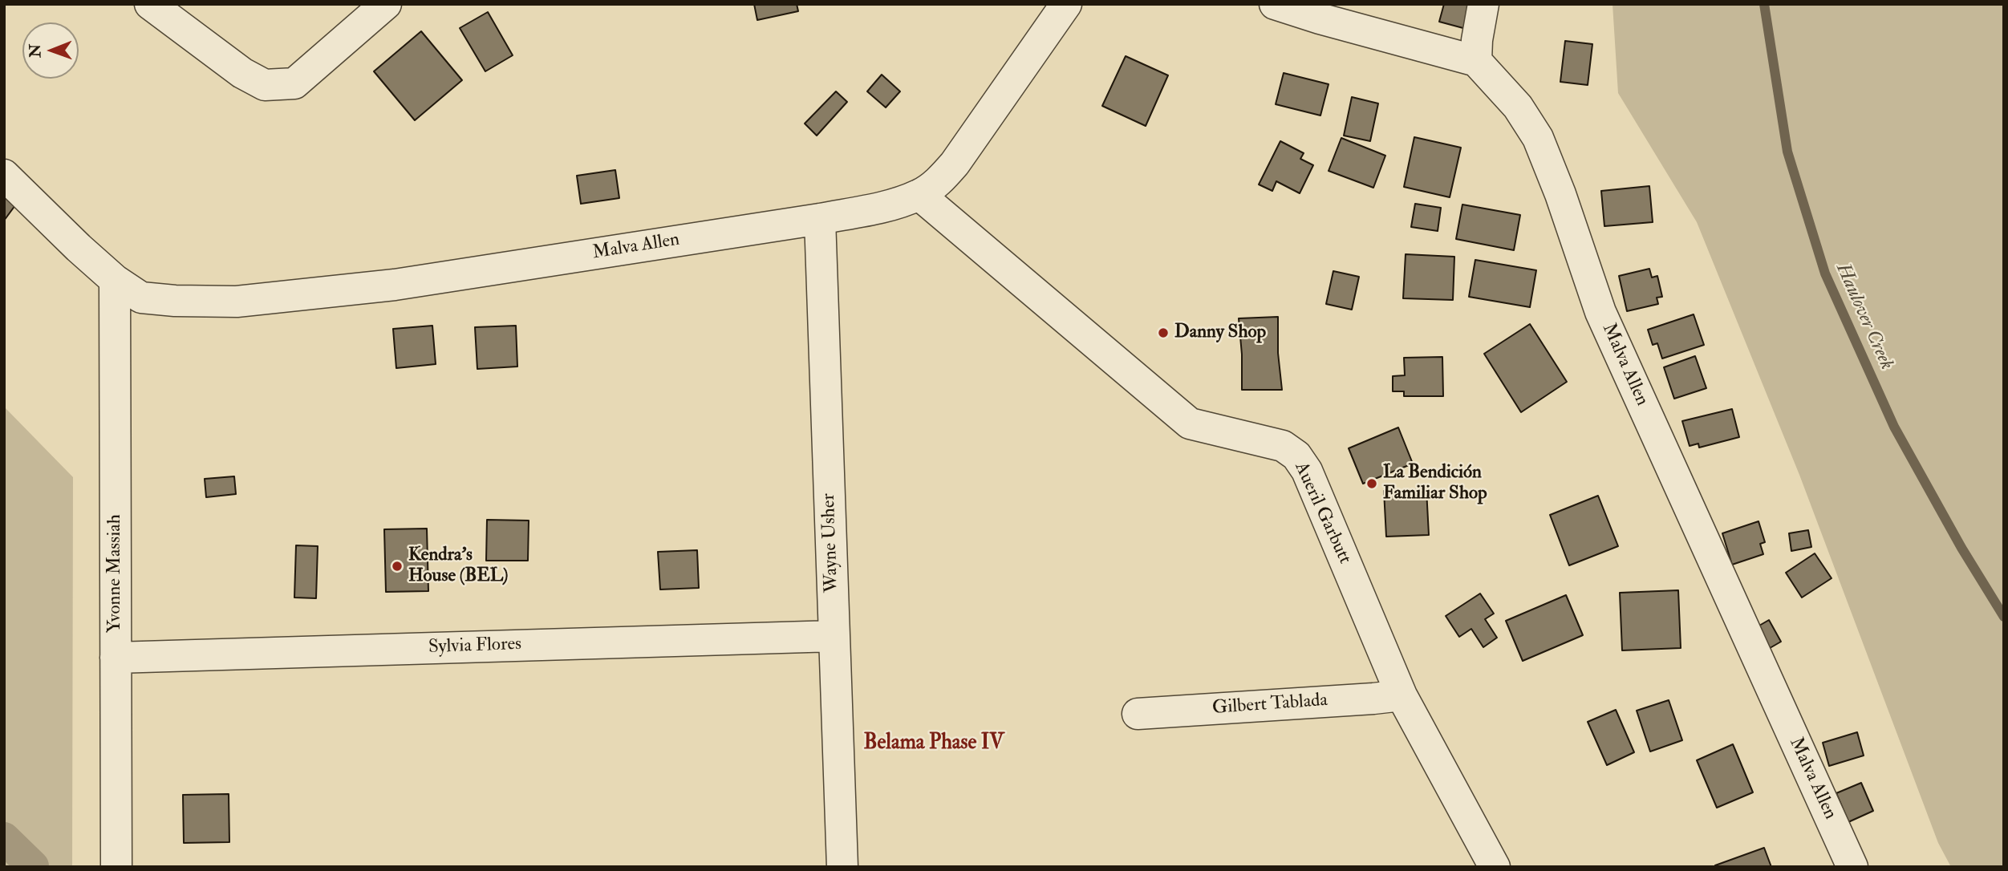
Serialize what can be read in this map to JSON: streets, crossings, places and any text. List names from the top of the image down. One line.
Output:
{"streets":{"street":["Malva Allen","Aueril Garbutt","Wayne Usher","Yvonne Massiah","Sylvia Flores","Gilbert Tablada"]},"crossings":[["Malva Allen","Aueril Garbutt"],["Malva Allen","Wayne Usher"],["Malva Allen","Yvonne Massiah"],["Aueril Garbutt","Gilbert Tablada"],["Wayne Usher","Sylvia Flores"],["Yvonne Massiah","Sylvia Flores"]],"districts":["Belama Phase IV"],"water":["Haulover Creek"],"places":["Danny Shop","La Bendición Familiar Shop","Kendra’s House (BEL)"],"north":"left"}
